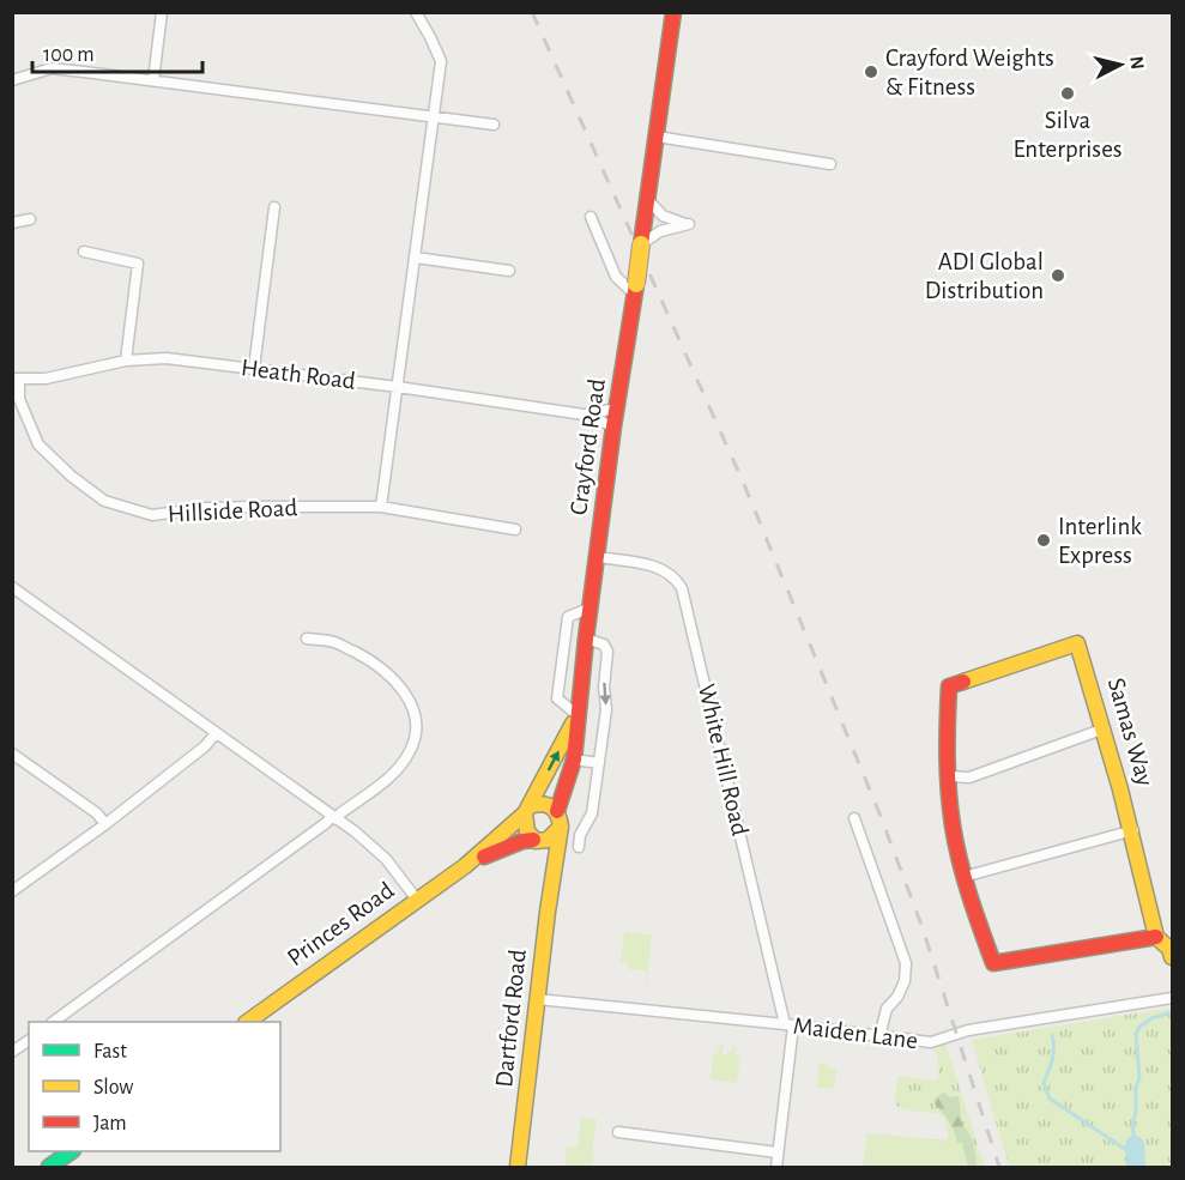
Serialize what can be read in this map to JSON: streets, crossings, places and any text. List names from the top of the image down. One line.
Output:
{"streets":{"main road":["Crayford Road","Samas Way","Princes Road","Dartford Road"],"street":["Heath Road","Hillside Road","White Hill Road","Maiden Lane"]},"crossings":[["Heath Road","Crayford Road"],["Heath Road","Hillside Road"],["Crayford Road","White Hill Road"],["Crayford Road","Princes Road"],["Crayford Road","Dartford Road"],["White Hill Road","Maiden Lane"],["Princes Road","Dartford Road"],["Dartford Road","Maiden Lane"]],"places":["Crayford Weights & Fitness","Silva Enterprises","ADI Global Distribution","Interlink Express"],"legend":["Fast","Slow","Jam"],"scale_bar":"100 m","north":"right"}
